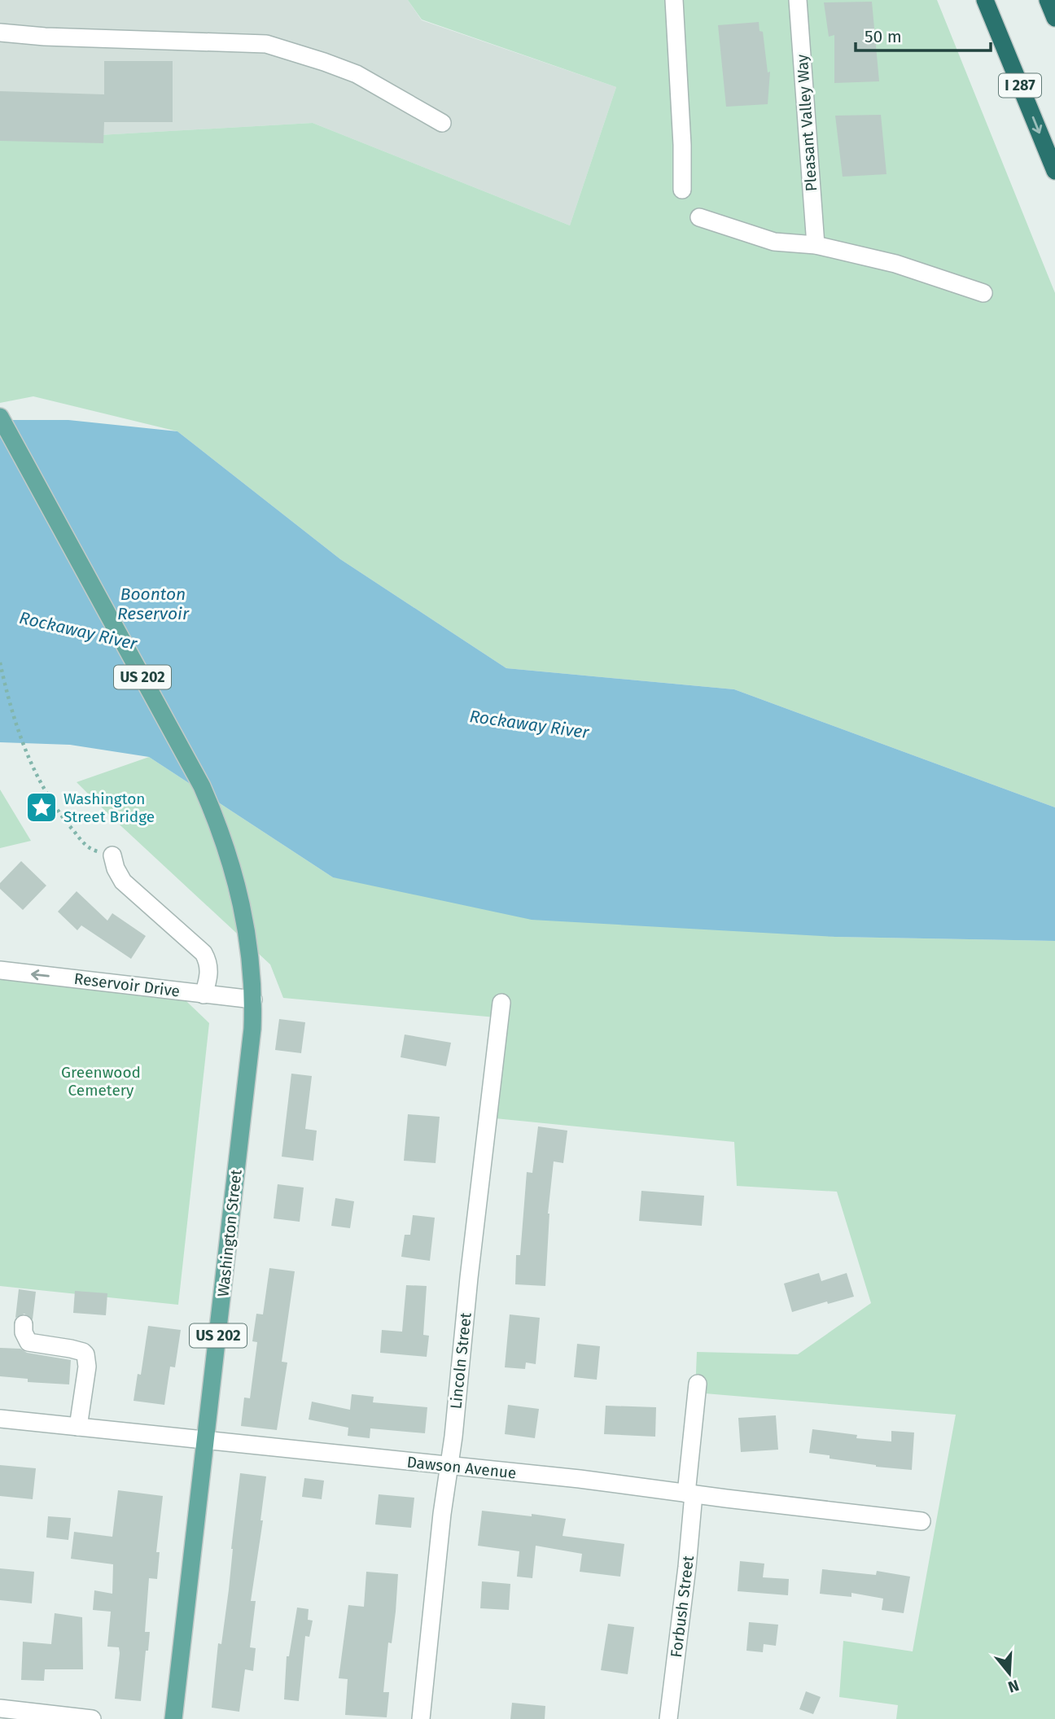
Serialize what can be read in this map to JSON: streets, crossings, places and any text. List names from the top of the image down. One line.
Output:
{"streets":{"highway":["I 287"],"main road":["US 202","Washington Street"],"street":["Pleasant Valley Way","Reservoir Drive","Lincoln Street","Dawson Avenue","Forbush Street"]},"crossings":[["Reservoir Drive","Washington Street"],["Washington Street","Dawson Avenue"],["Lincoln Street","Dawson Avenue"],["Dawson Avenue","Forbush Street"]],"one_way":["Reservoir Drive"],"water":["Boonton Reservoir","Rockaway River"],"parks":["Greenwood Cemetery"],"places":{"place":["Washington Street Bridge"]},"scale_bar":"50 m","north":"bottom"}
